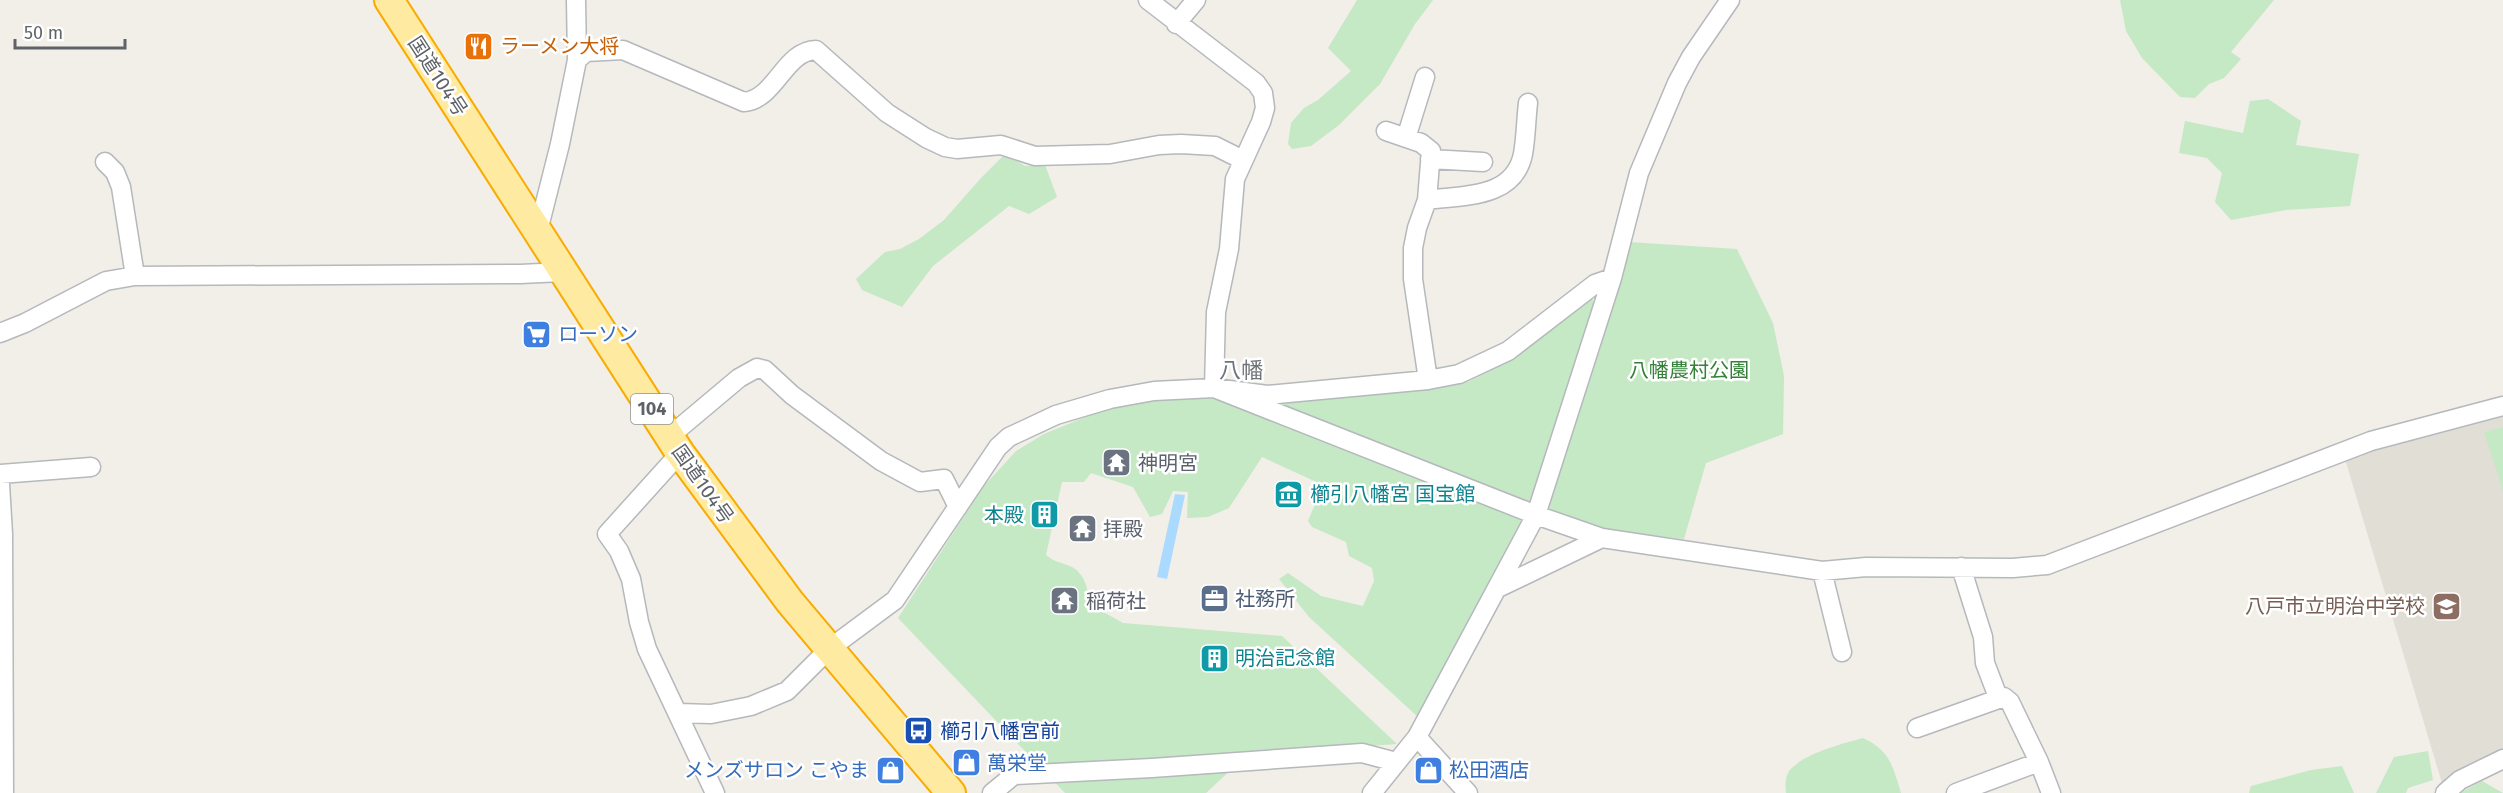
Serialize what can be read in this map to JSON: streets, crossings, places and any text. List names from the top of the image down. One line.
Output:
{"streets":{"highway":["国道104号","104"]},"districts":["八幡"],"parks":["八幡農村公園"],"places":{"restaurant":["ラーメン大将"],"supermarket":["ローソン"],"temple":["神明宮","拝殿","稲荷社"],"museum":["櫛引八幡宮 国宝館"],"building":["本殿","明治記念館"],"office":["社務所"],"school or university":["八戸市立明治中学校"],"bus stop":["櫛引八幡宮前"],"shop":["萬栄堂","メンズサロン こやま","松田酒店"]},"scale_bar":"50 m"}
